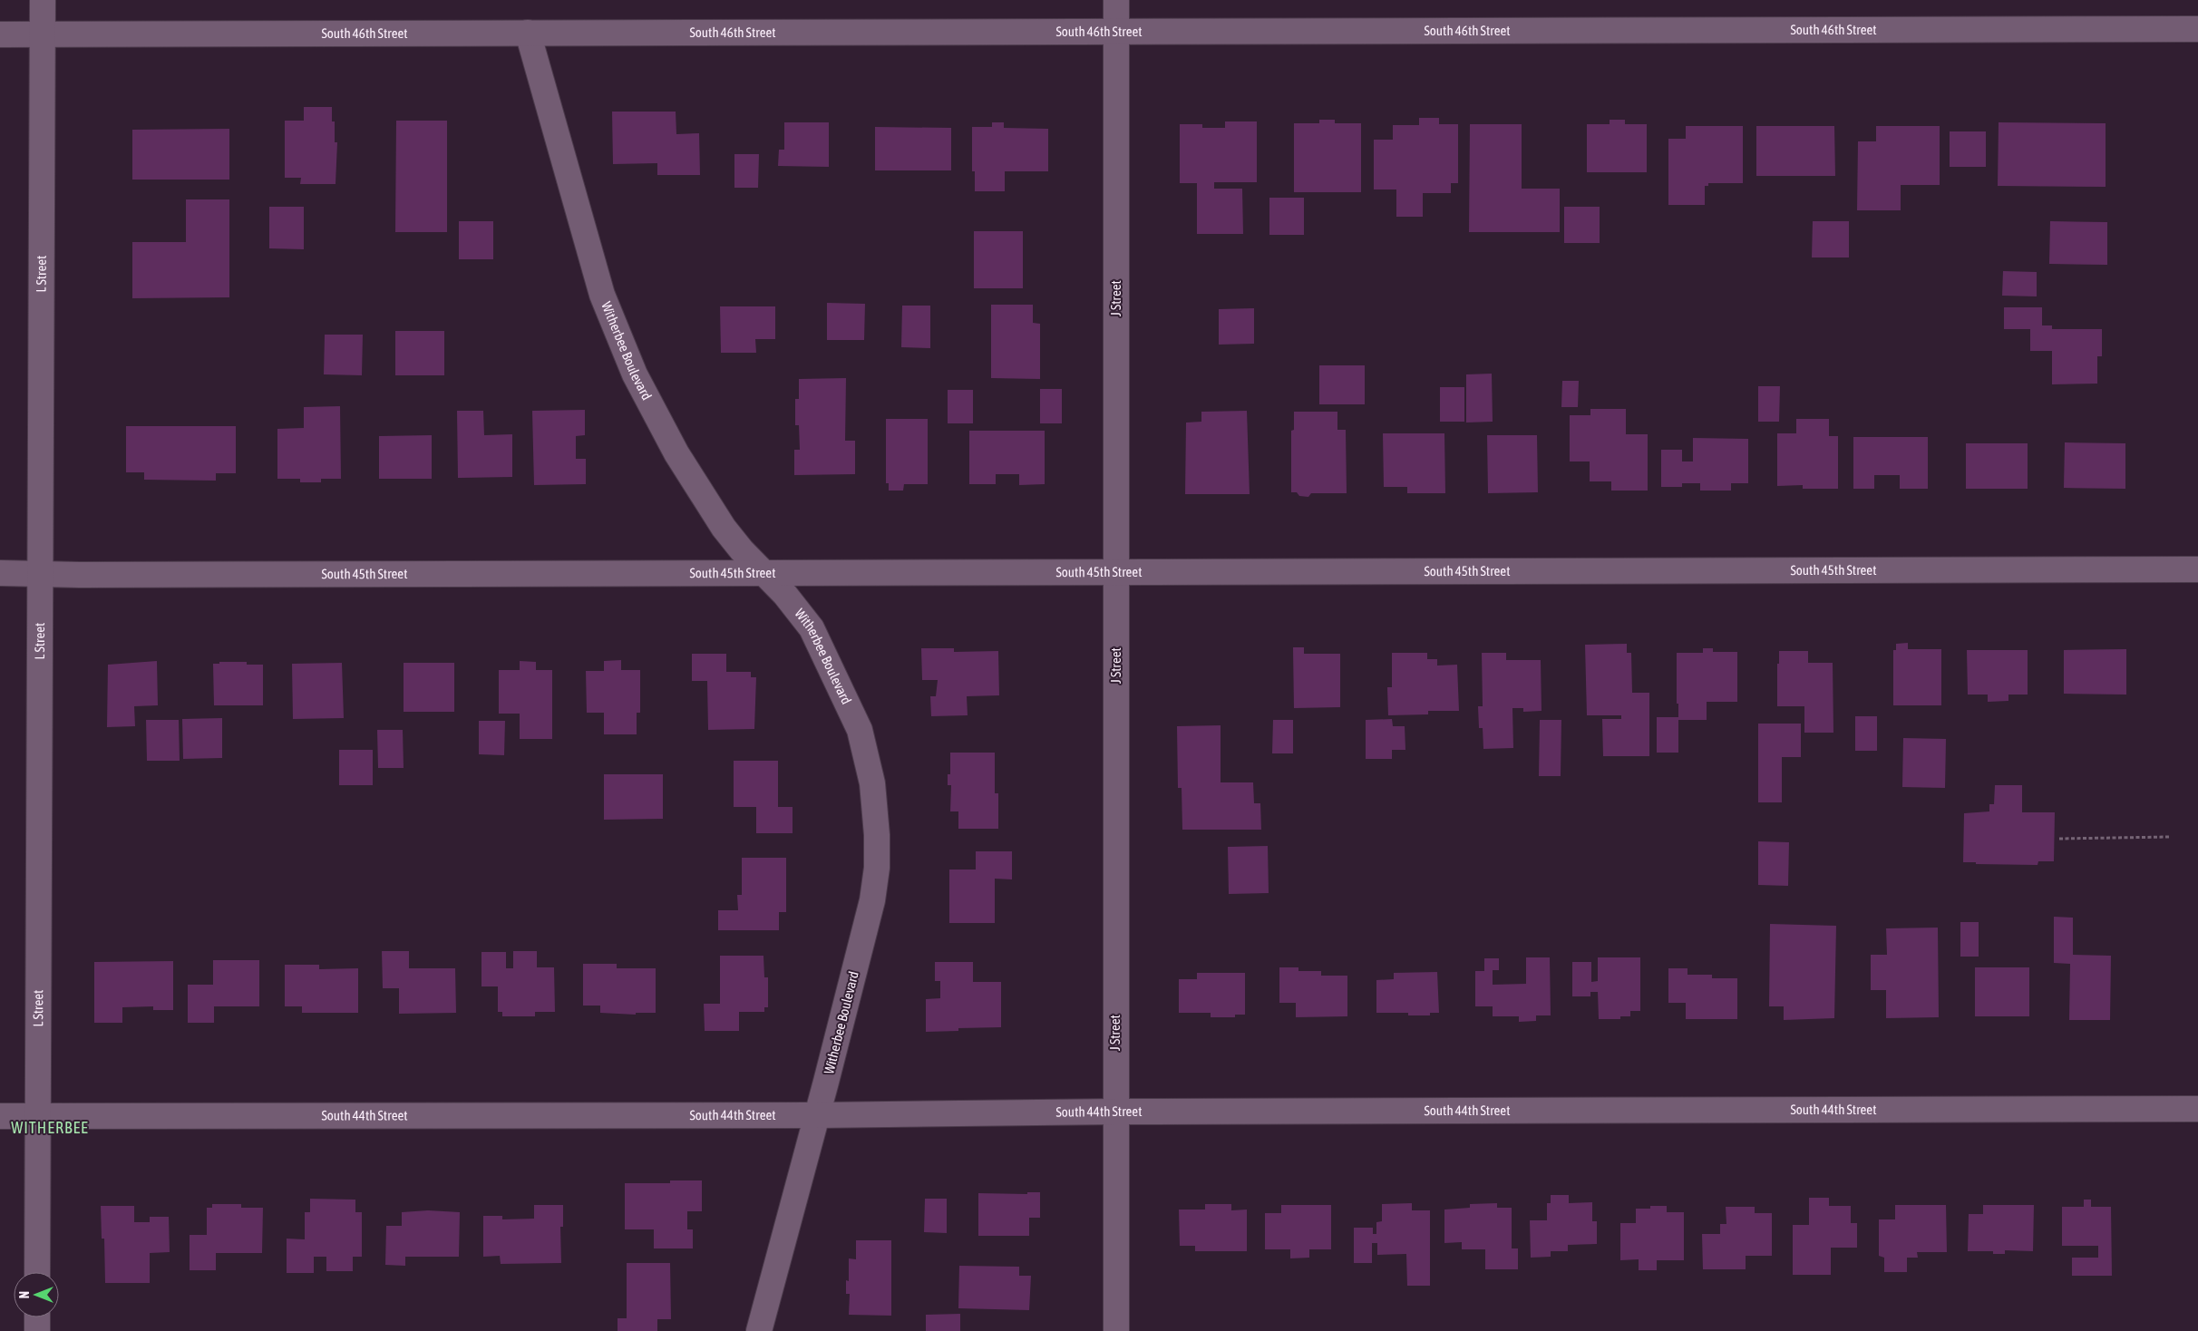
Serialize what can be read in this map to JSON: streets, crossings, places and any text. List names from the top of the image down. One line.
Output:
{"streets":{"street":["South 46th Street","L Street","J Street","Witherbee Boulevard","South 45th Street","South 44th Street"]},"crossings":[["South 46th Street","L Street"],["South 46th Street","J Street"],["South 46th Street","Witherbee Boulevard"],["L Street","South 45th Street"],["L Street","South 44th Street"],["J Street","South 45th Street"],["J Street","South 44th Street"],["Witherbee Boulevard","South 45th Street"],["Witherbee Boulevard","South 44th Street"]],"districts":["WITHERBEE"],"north":"left"}
